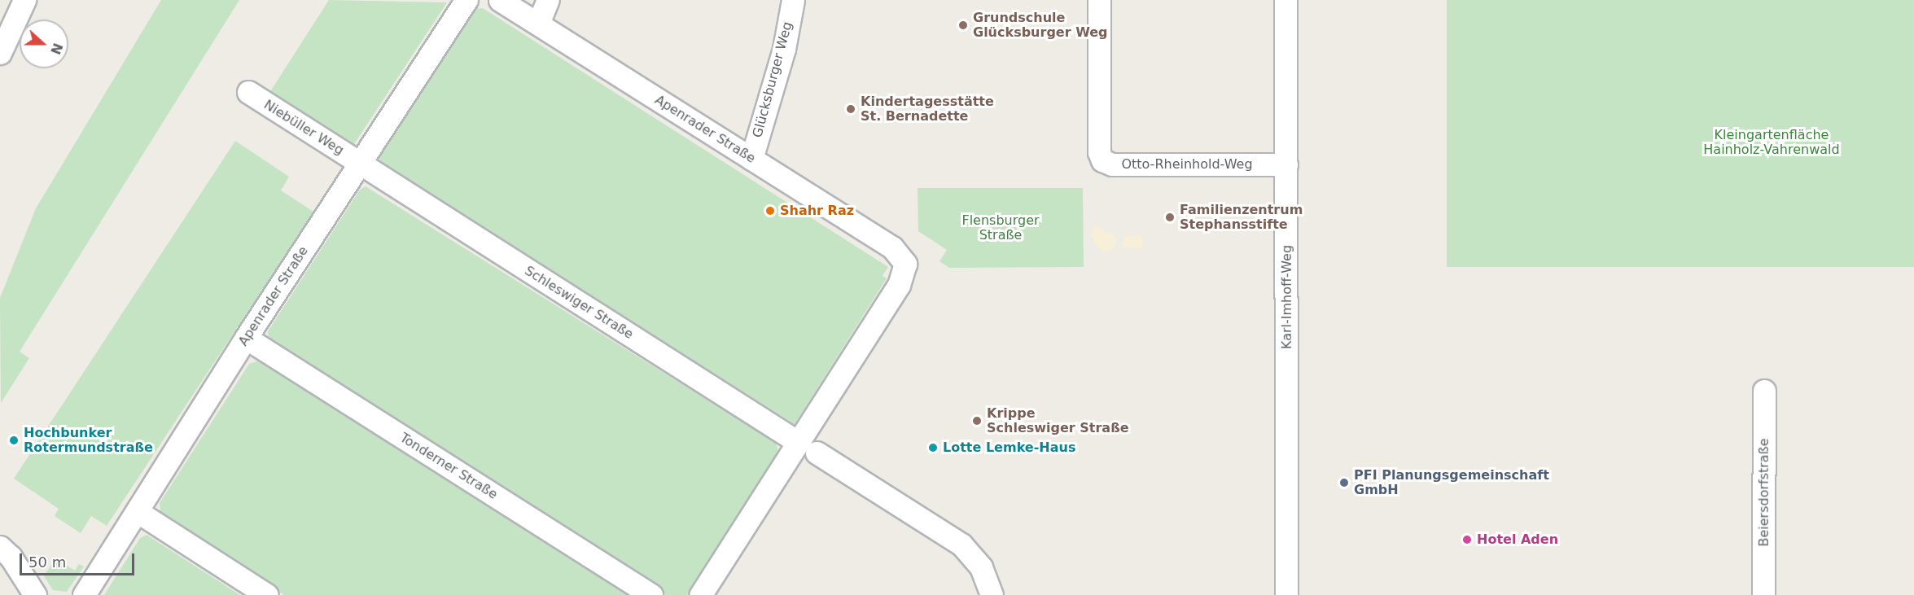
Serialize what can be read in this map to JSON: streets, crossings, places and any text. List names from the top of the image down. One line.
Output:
{"streets":{"street":["Glücksburger Weg","Niebüller Weg","Apenrader Straße","Otto-Rheinhold-Weg","Karl-Imhoff-Weg","Schleswiger Straße","Tonderner Straße","Beiersdorfstraße"]},"crossings":[["Glücksburger Weg","Apenrader Straße"],["Niebüller Weg","Apenrader Straße"],["Niebüller Weg","Schleswiger Straße"],["Apenrader Straße","Schleswiger Straße"],["Apenrader Straße","Tonderner Straße"],["Otto-Rheinhold-Weg","Karl-Imhoff-Weg"]],"parks":["Kleingartenfläche Hainholz-Vahrenwald","Flensburger Straße"],"places":["Grundschule Glücksburger Weg","Kindertagesstätte St. Bernadette","Shahr Raz","Familienzentrum Stephansstifte","Krippe Schleswiger Straße","Hochbunker Rotermundstraße","Lotte Lemke-Haus","PFI Planungsgemeinschaft GmbH","Hotel Aden"],"scale_bar":"50 m","north":"right"}
